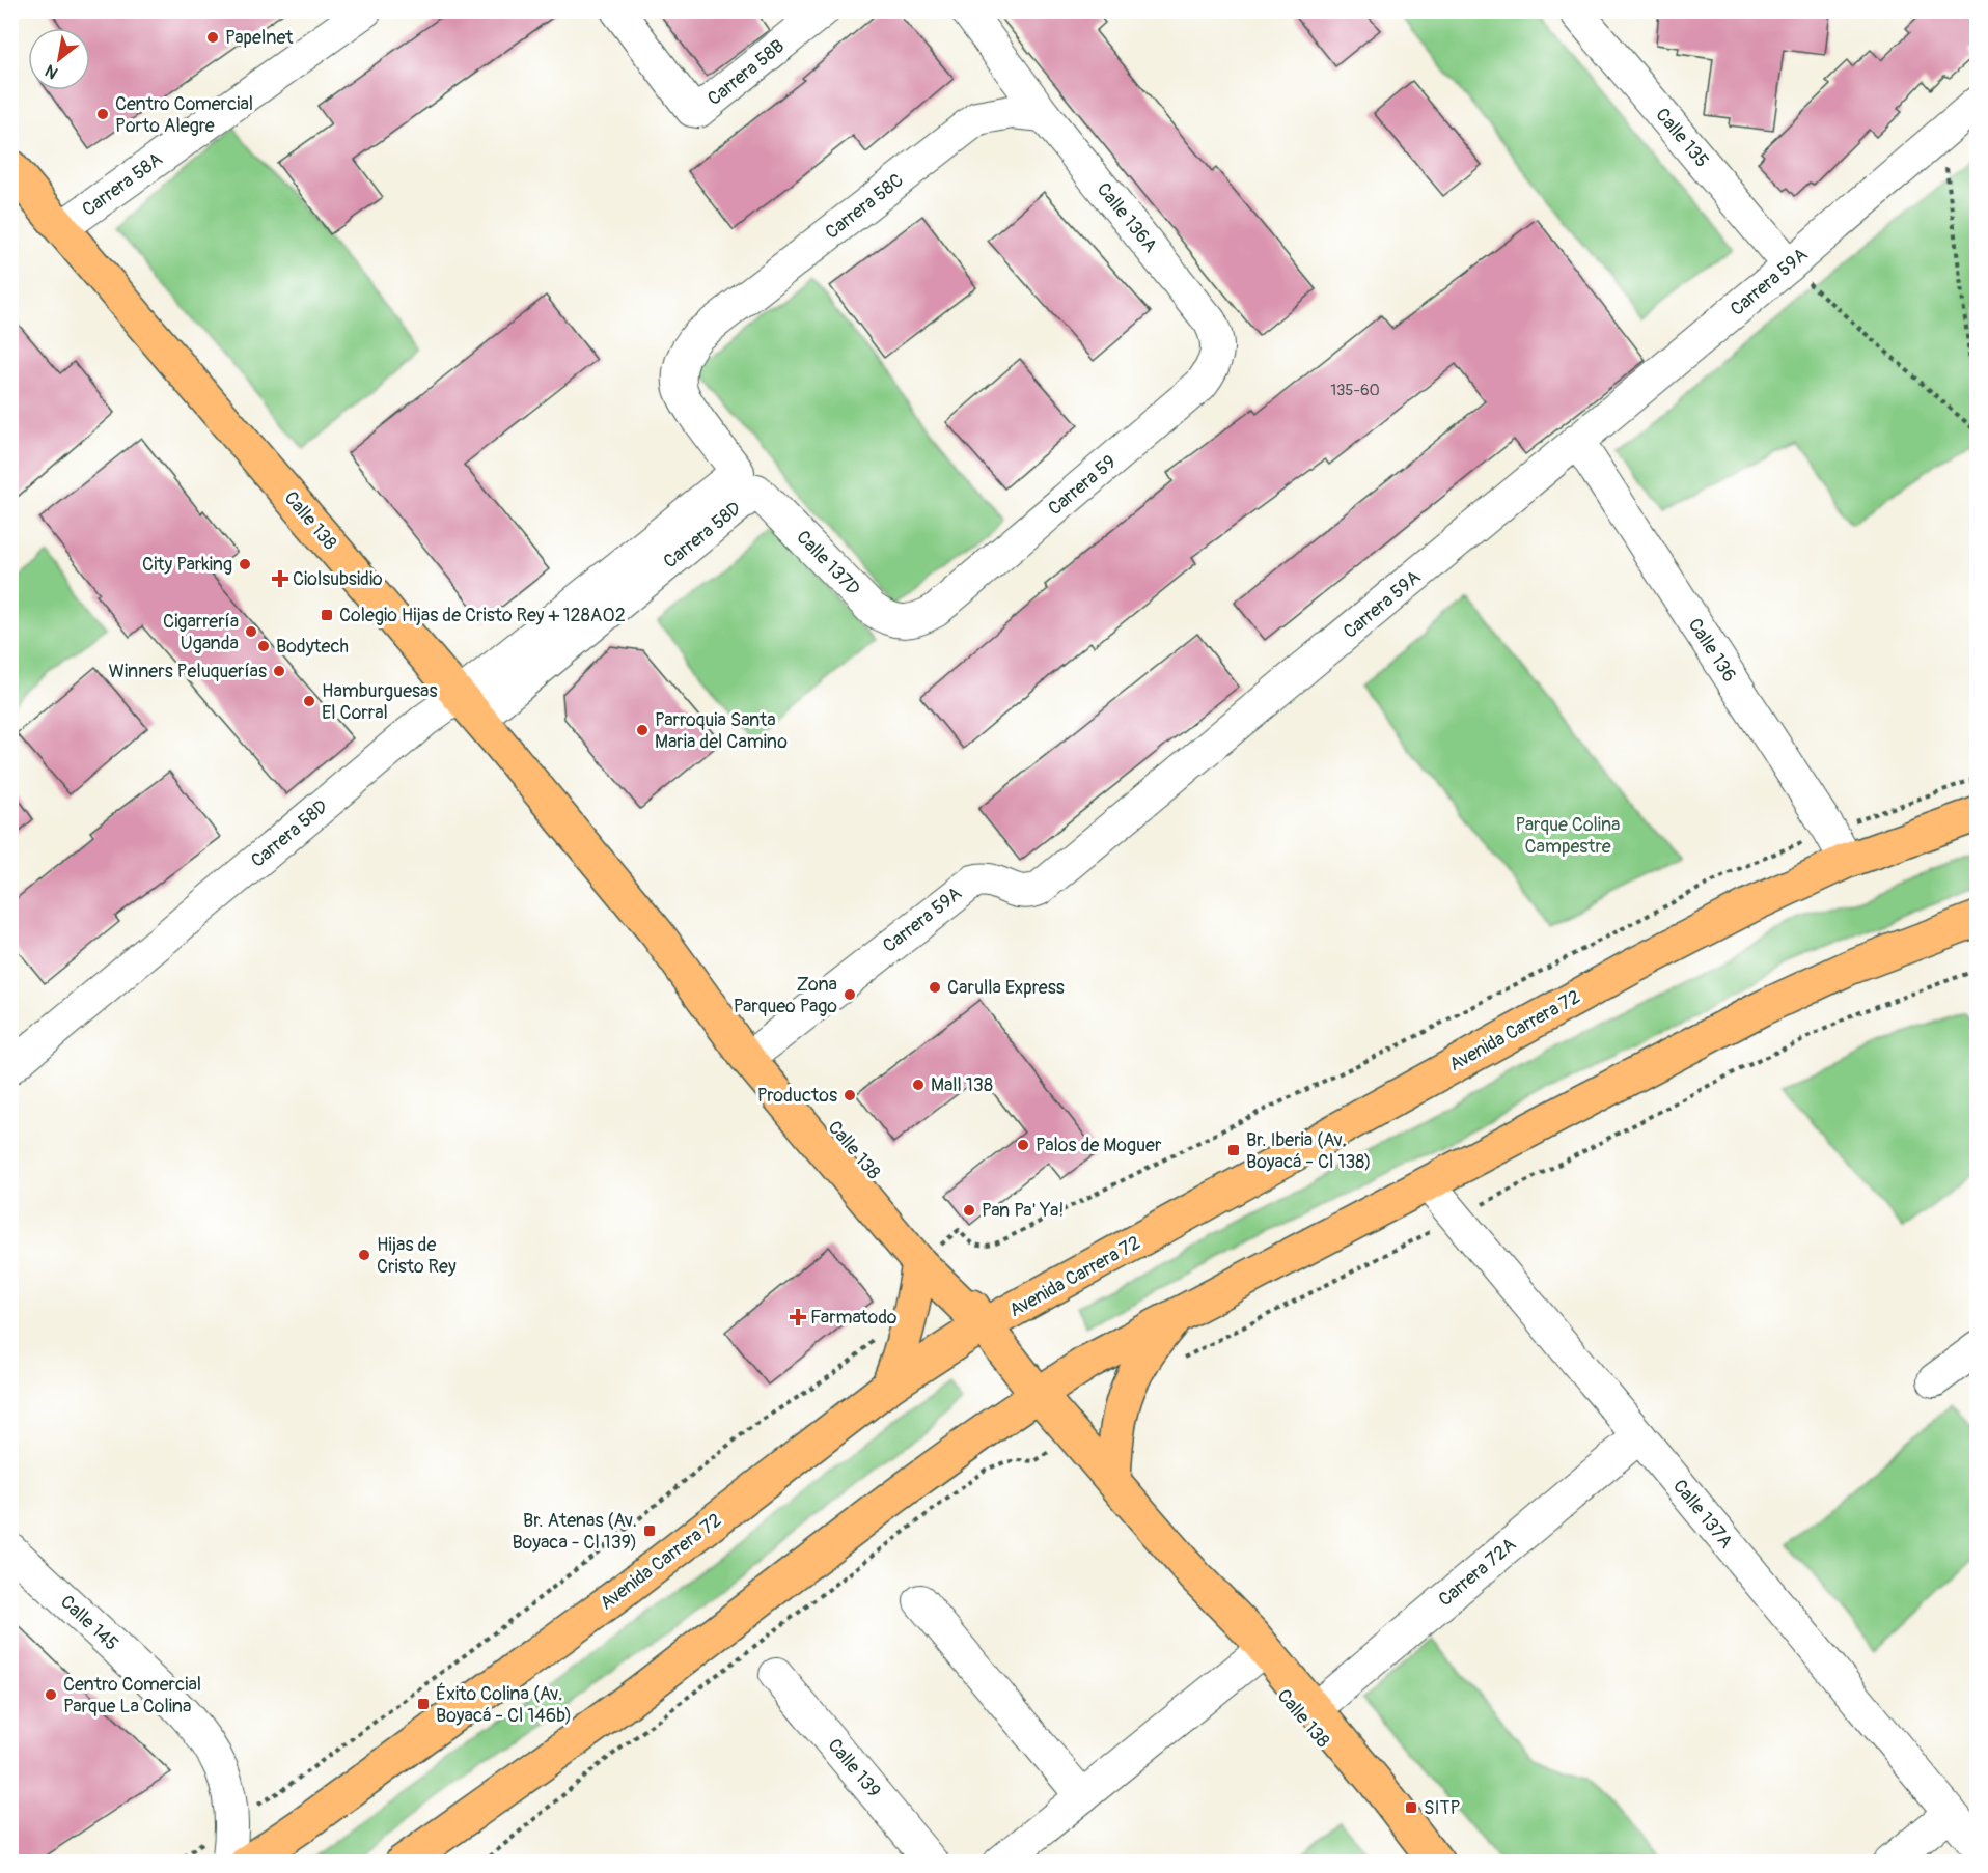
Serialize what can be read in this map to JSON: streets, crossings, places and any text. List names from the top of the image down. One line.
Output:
{"streets":{"main road":["Calle 138","Avenida Carrera 72"],"street":["Carrera 58B","Calle 135","Carrera 58A","Carrera 58C","Calle 136A","Carrera 59A","Carrera 59","Carrera 58D","Calle 137D","Calle 136","Calle 137A","Carrera 72A","Calle 145","Calle 139"]},"crossings":[["Calle 135","Carrera 59A"],["Carrera 58A","Calle 138"],["Carrera 58C","Calle 136A"],["Carrera 58C","Calle 137D"],["Calle 136A","Carrera 59"],["Carrera 59A","Calle 138"],["Carrera 59A","Calle 136"],["Carrera 59","Calle 137D"],["Calle 138","Carrera 58D"],["Calle 138","Avenida Carrera 72"],["Calle 138","Carrera 72A"],["Carrera 58D","Calle 137D"],["Calle 136","Avenida Carrera 72"],["Calle 137A","Carrera 72A"]],"parks":["Parque Colina Campestre"],"places":{"other":["Papelnet","Centro Comercial Porto Alegre","City Parking","Cigarrería Uganda","Bodytech","Winners Peluquerías","Hamburguesas El Corral","Parroquia Santa Maria del Camino","Carulla Express","Zona Parqueo Pago","Mall 138","Productos","Palos de Moguer","Pan Pa' Ya!","Hijas de Cristo Rey","Centro Comercial Parque La Colina"],"health":["Ciolsubsidio","Farmatodo"],"transit":["Colegio Hijas de Cristo Rey + 128A02","Br. Iberia (Av. Boyacá - Cl 138)","Br. Atenas (Av. Boyaca - Cl 139)","Éxito Colina (Av. Boyacá - Cl 146b)","SITP"]},"house_numbers":["135-60"],"north":"bottom left"}
